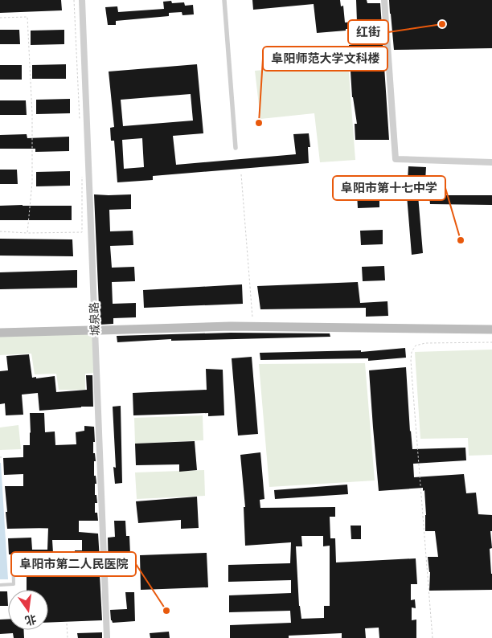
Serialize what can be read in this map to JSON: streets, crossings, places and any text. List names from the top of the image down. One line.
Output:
{"streets":{"street":["城泉路"]},"places":["红街","阜阳师范大学文科楼","阜阳市第十七中学","阜阳市第二人民医院"],"north":"bottom"}
